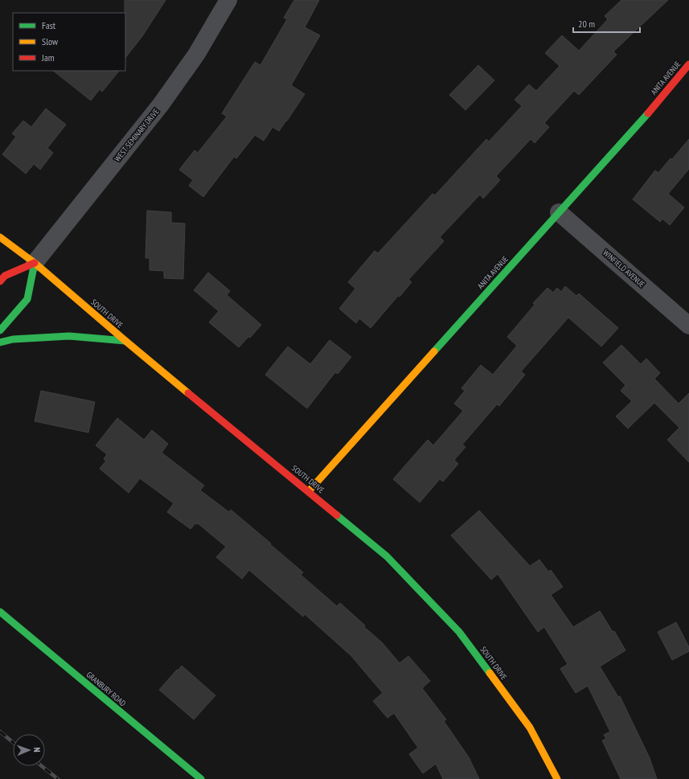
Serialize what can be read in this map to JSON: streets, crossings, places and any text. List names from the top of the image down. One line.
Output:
{"streets":{"street":["ANITA AVENUE","WEST SEMINARY DRIVE","WINFIELD AVENUE","SOUTH DRIVE","GRANBURY ROAD"]},"crossings":[["ANITA AVENUE","WINFIELD AVENUE"],["ANITA AVENUE","SOUTH DRIVE"],["WEST SEMINARY DRIVE","SOUTH DRIVE"]],"legend":["Fast","Slow","Jam"],"scale_bar":"20 m","north":"right"}
